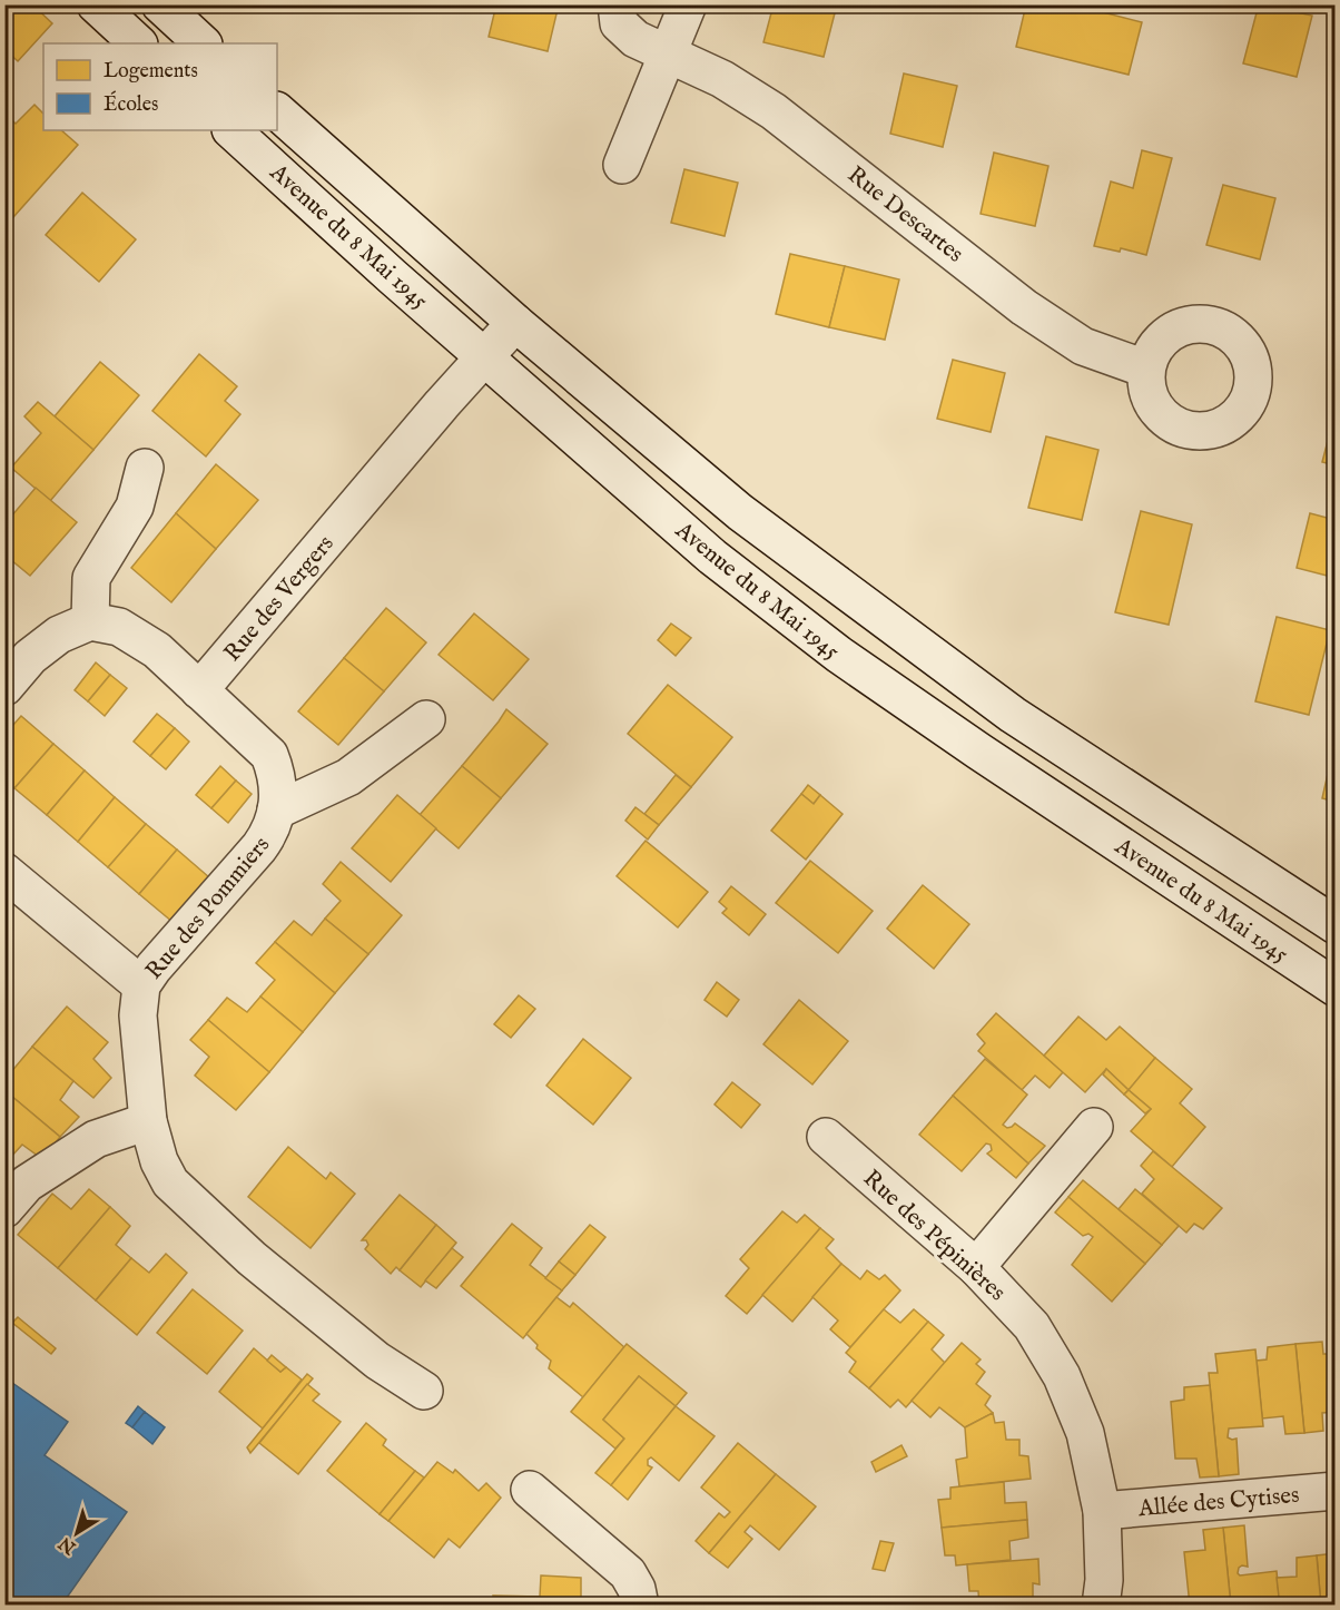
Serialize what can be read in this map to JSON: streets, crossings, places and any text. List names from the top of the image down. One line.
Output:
{"streets":{"street":["Rue Descartes","Avenue du 8 Mai 1945","Rue des Vergers","Rue des Pommiers","Rue des Pépinières","Allée des Cytises"]},"crossings":[["Avenue du 8 Mai 1945","Rue des Vergers"],["Rue des Vergers","Rue des Pommiers"],["Rue des Pépinières","Allée des Cytises"]],"legend":["Logements","Écoles"],"north":"bottom left"}
